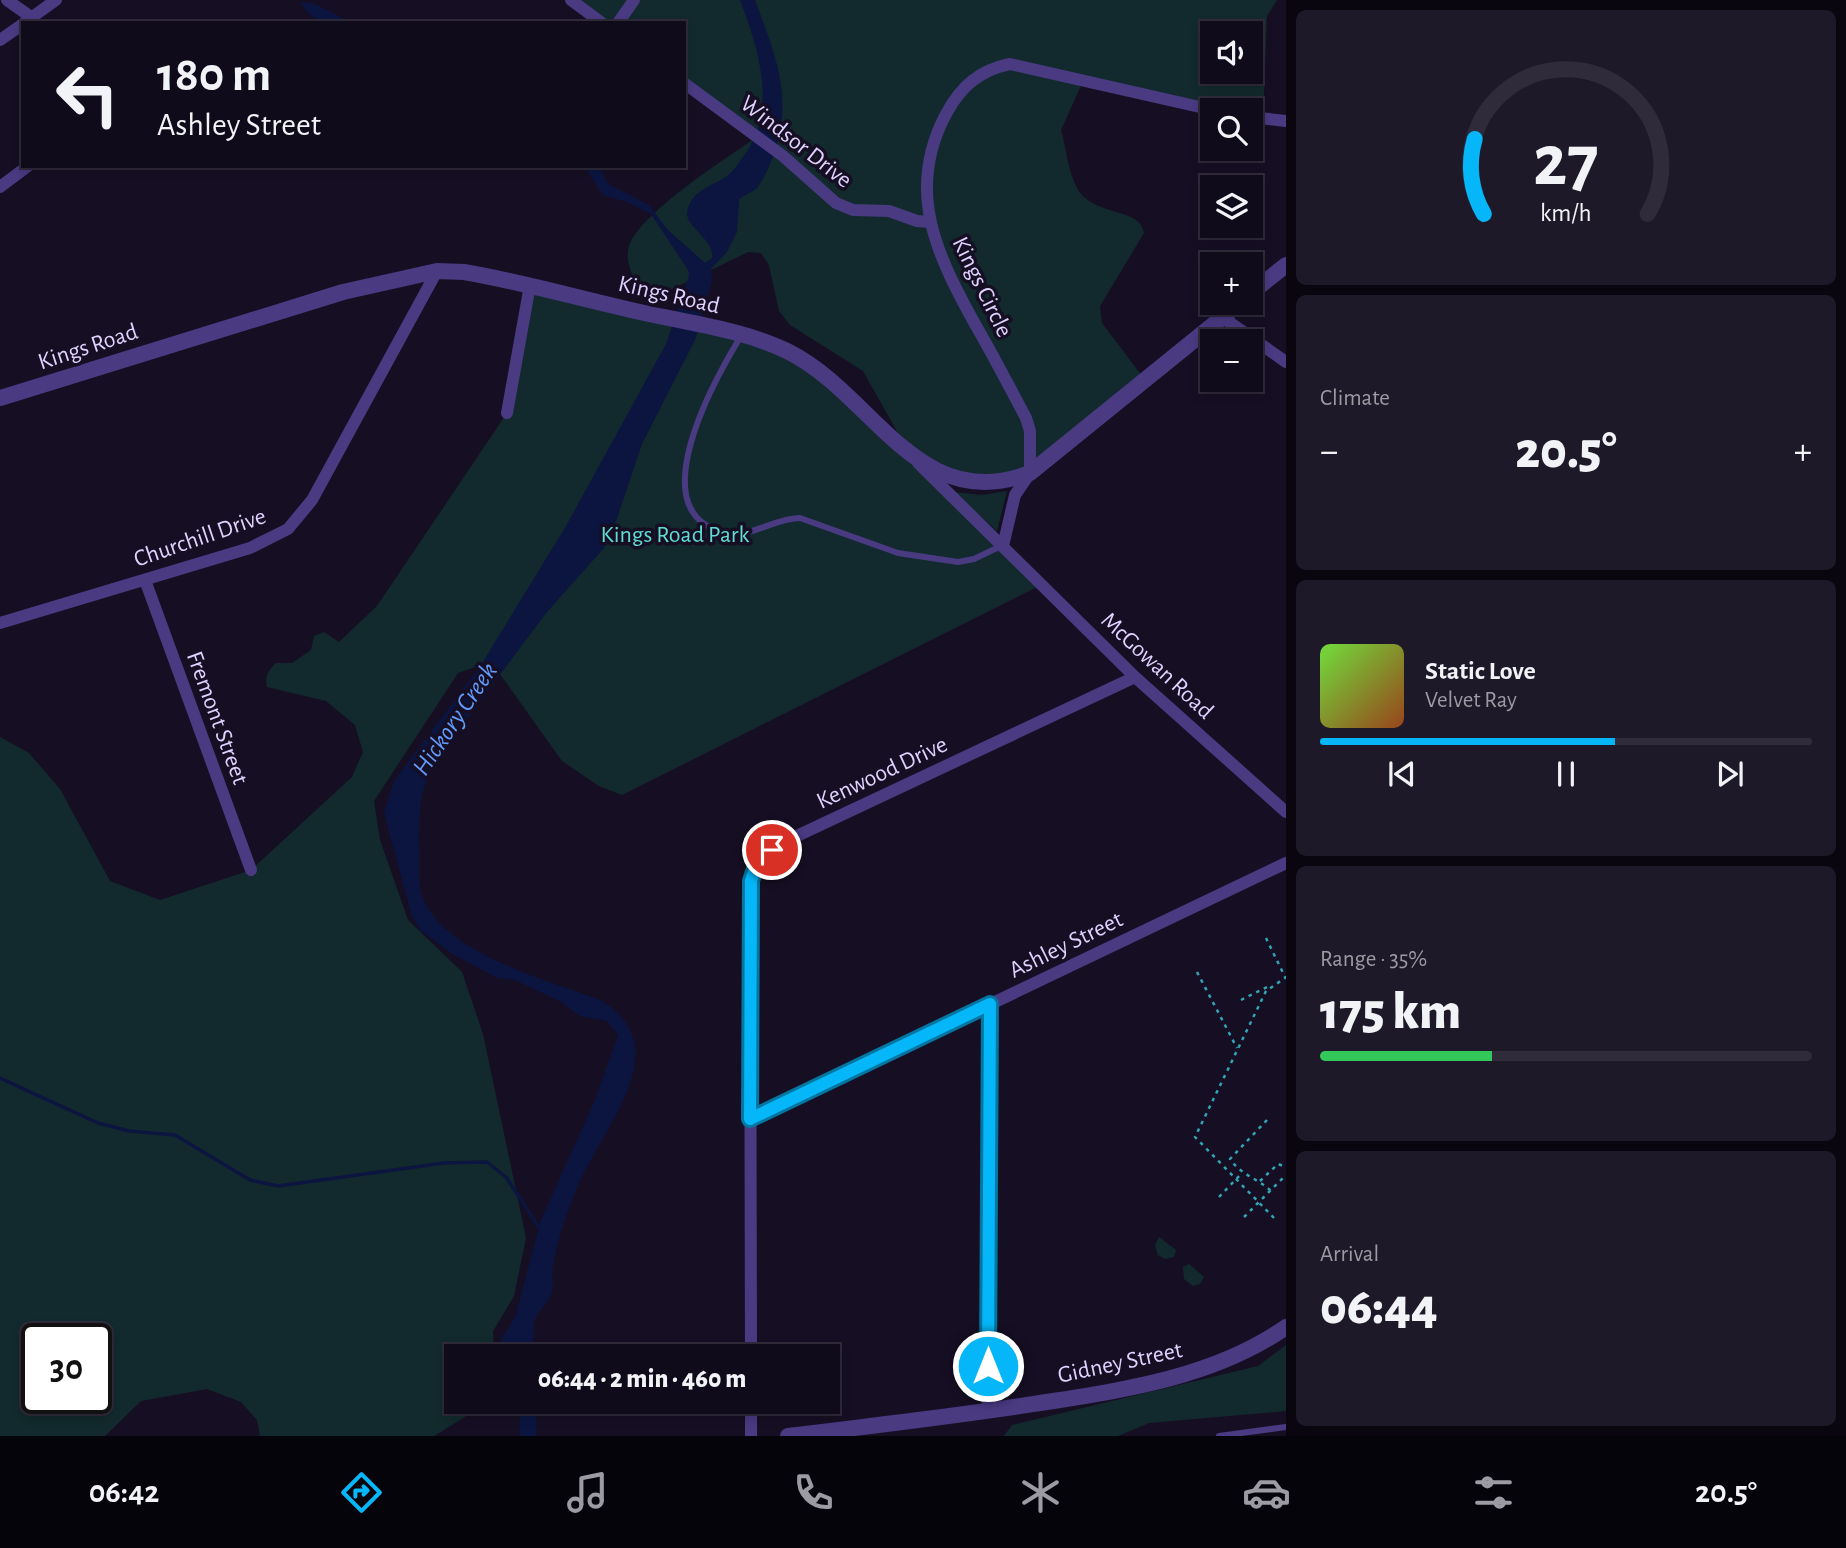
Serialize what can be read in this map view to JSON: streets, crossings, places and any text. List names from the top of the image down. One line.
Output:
{"streets":{"street":["Windsor Drive","Kings Circle","Kings Road","Churchill Drive","McGowan Road","Fremont Street","Kenwood Drive","Ashley Street","Gidney Street"]},"crossings":[["Windsor Drive","Kings Circle"],["Kings Circle","Kings Road"],["Kings Road","Churchill Drive"],["Kings Road","McGowan Road"],["Churchill Drive","Fremont Street"],["McGowan Road","Kenwood Drive"],["Kenwood Drive","Ashley Street"]],"water":["Hickory Creek"],"parks":["Kings Road Park"],"page":{"map_buttons":["+","−"],"turn":["180 m","Ashley Street"],"tile":["Climate",["Range · 35%","175 km"],["Arrival","06:44"]],"heat":["−","20.5°","+"],"song":["Static Love","Velvet Ray"],"limit":"30","trip":"06:44 · 2 min · 460 m","tabs":["06:42","20.5°"],"gauge":["27","km/h"]}}
